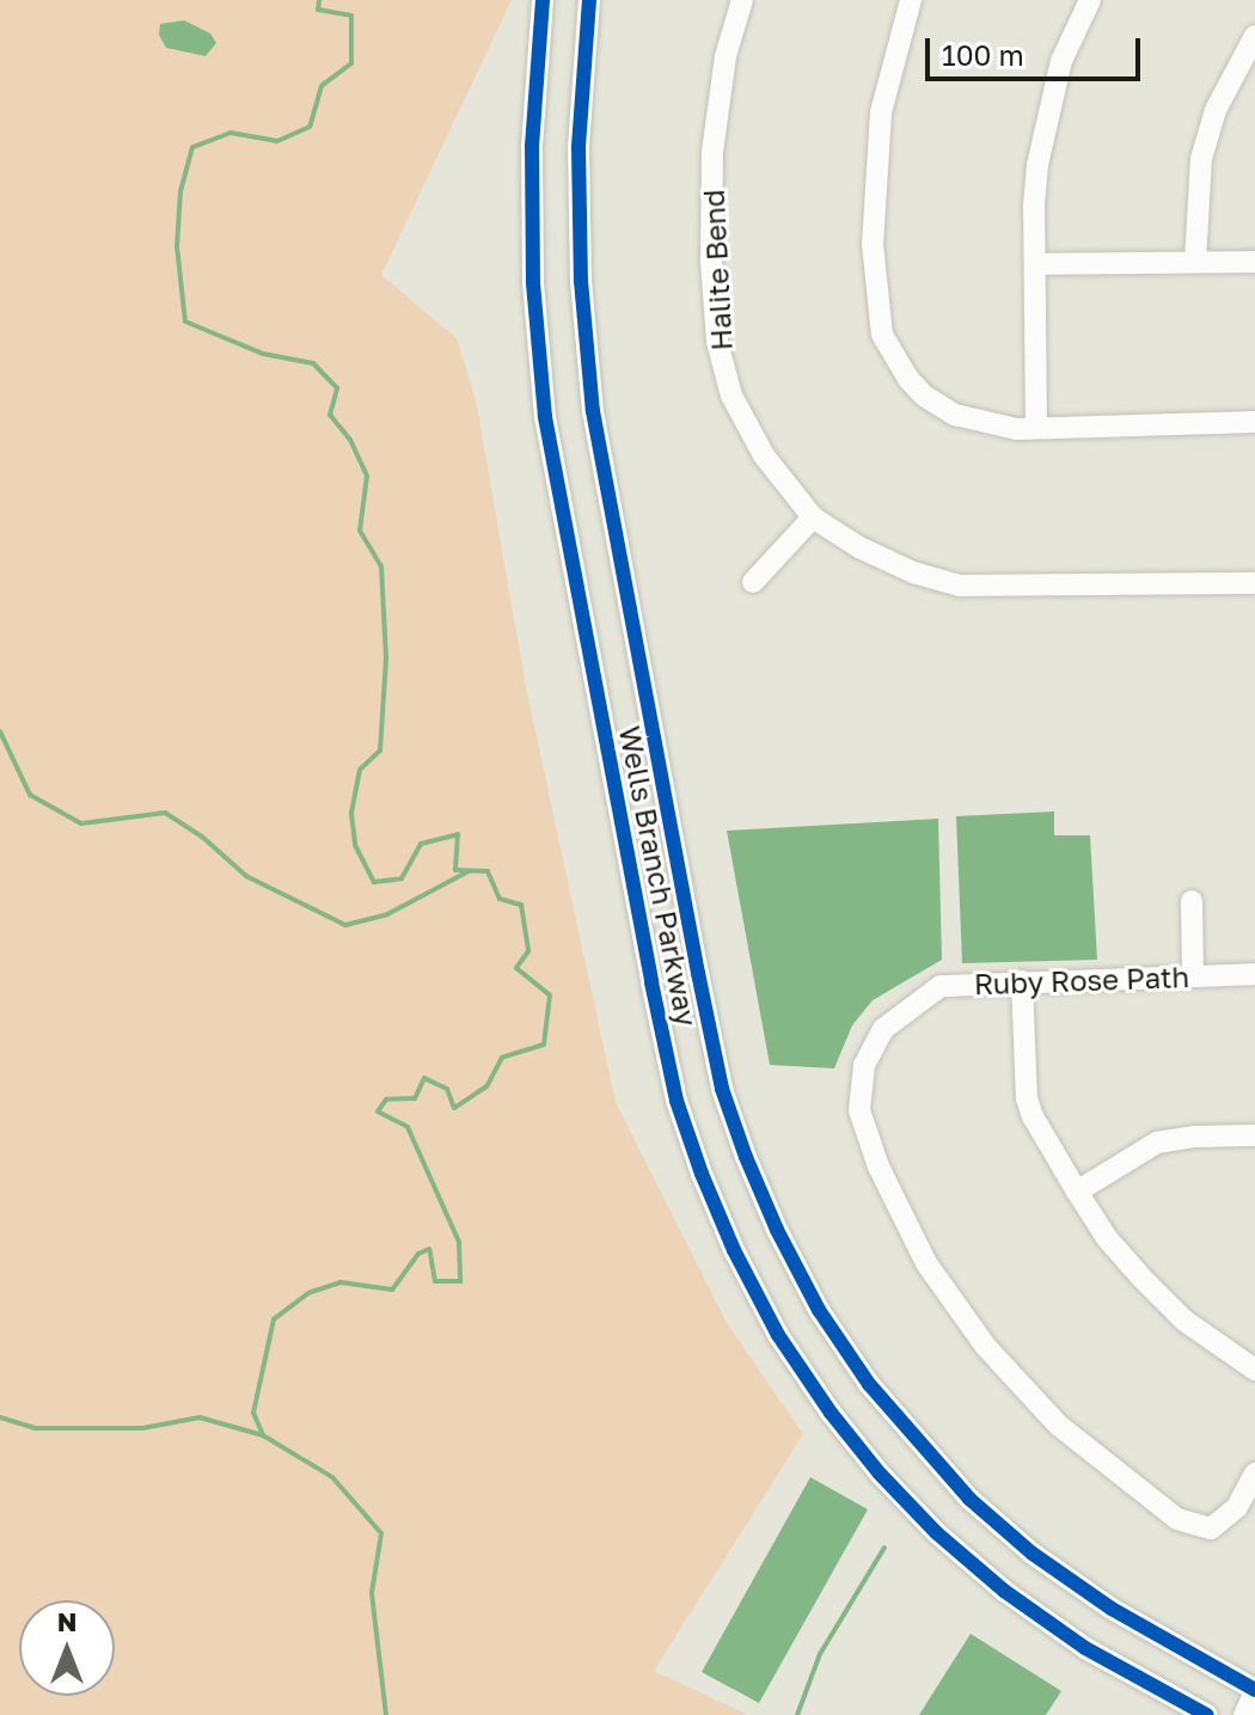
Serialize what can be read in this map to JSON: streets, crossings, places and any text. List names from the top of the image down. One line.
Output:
{"streets":{"street":["Halite Bend","Wells Branch Parkway","Ruby Rose Path"]},"scale_bar":"100 m","north":"top"}
